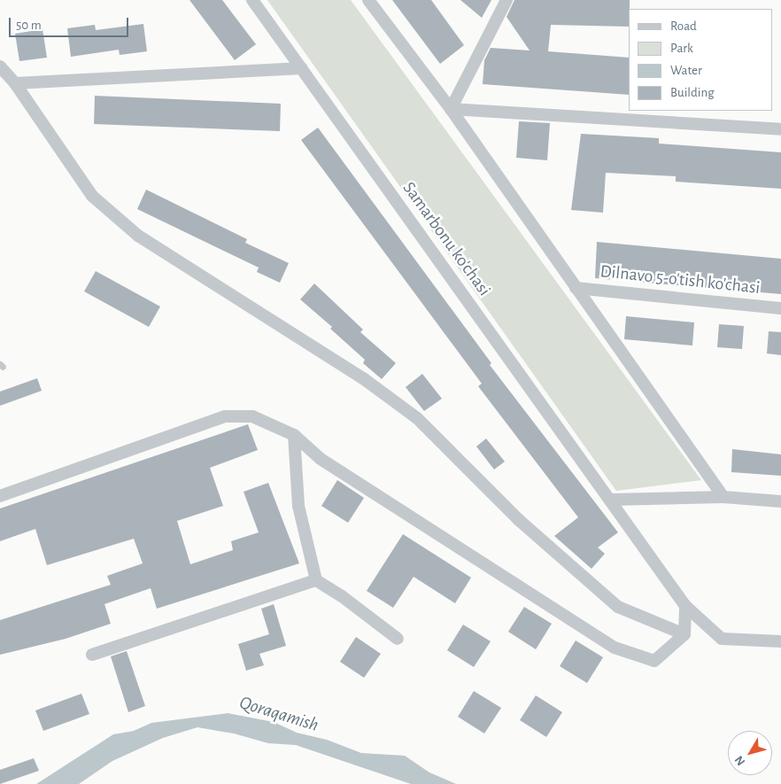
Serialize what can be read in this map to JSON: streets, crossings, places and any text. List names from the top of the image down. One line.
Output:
{"streets":{"street":["Samarbonu ko'chasi","Dilnavo 5-o'tish ko'chasi"]},"water":["Qoraqamish"],"legend":["Road","Park","Water","Building"],"scale_bar":"50 m","north":"bottom left"}
